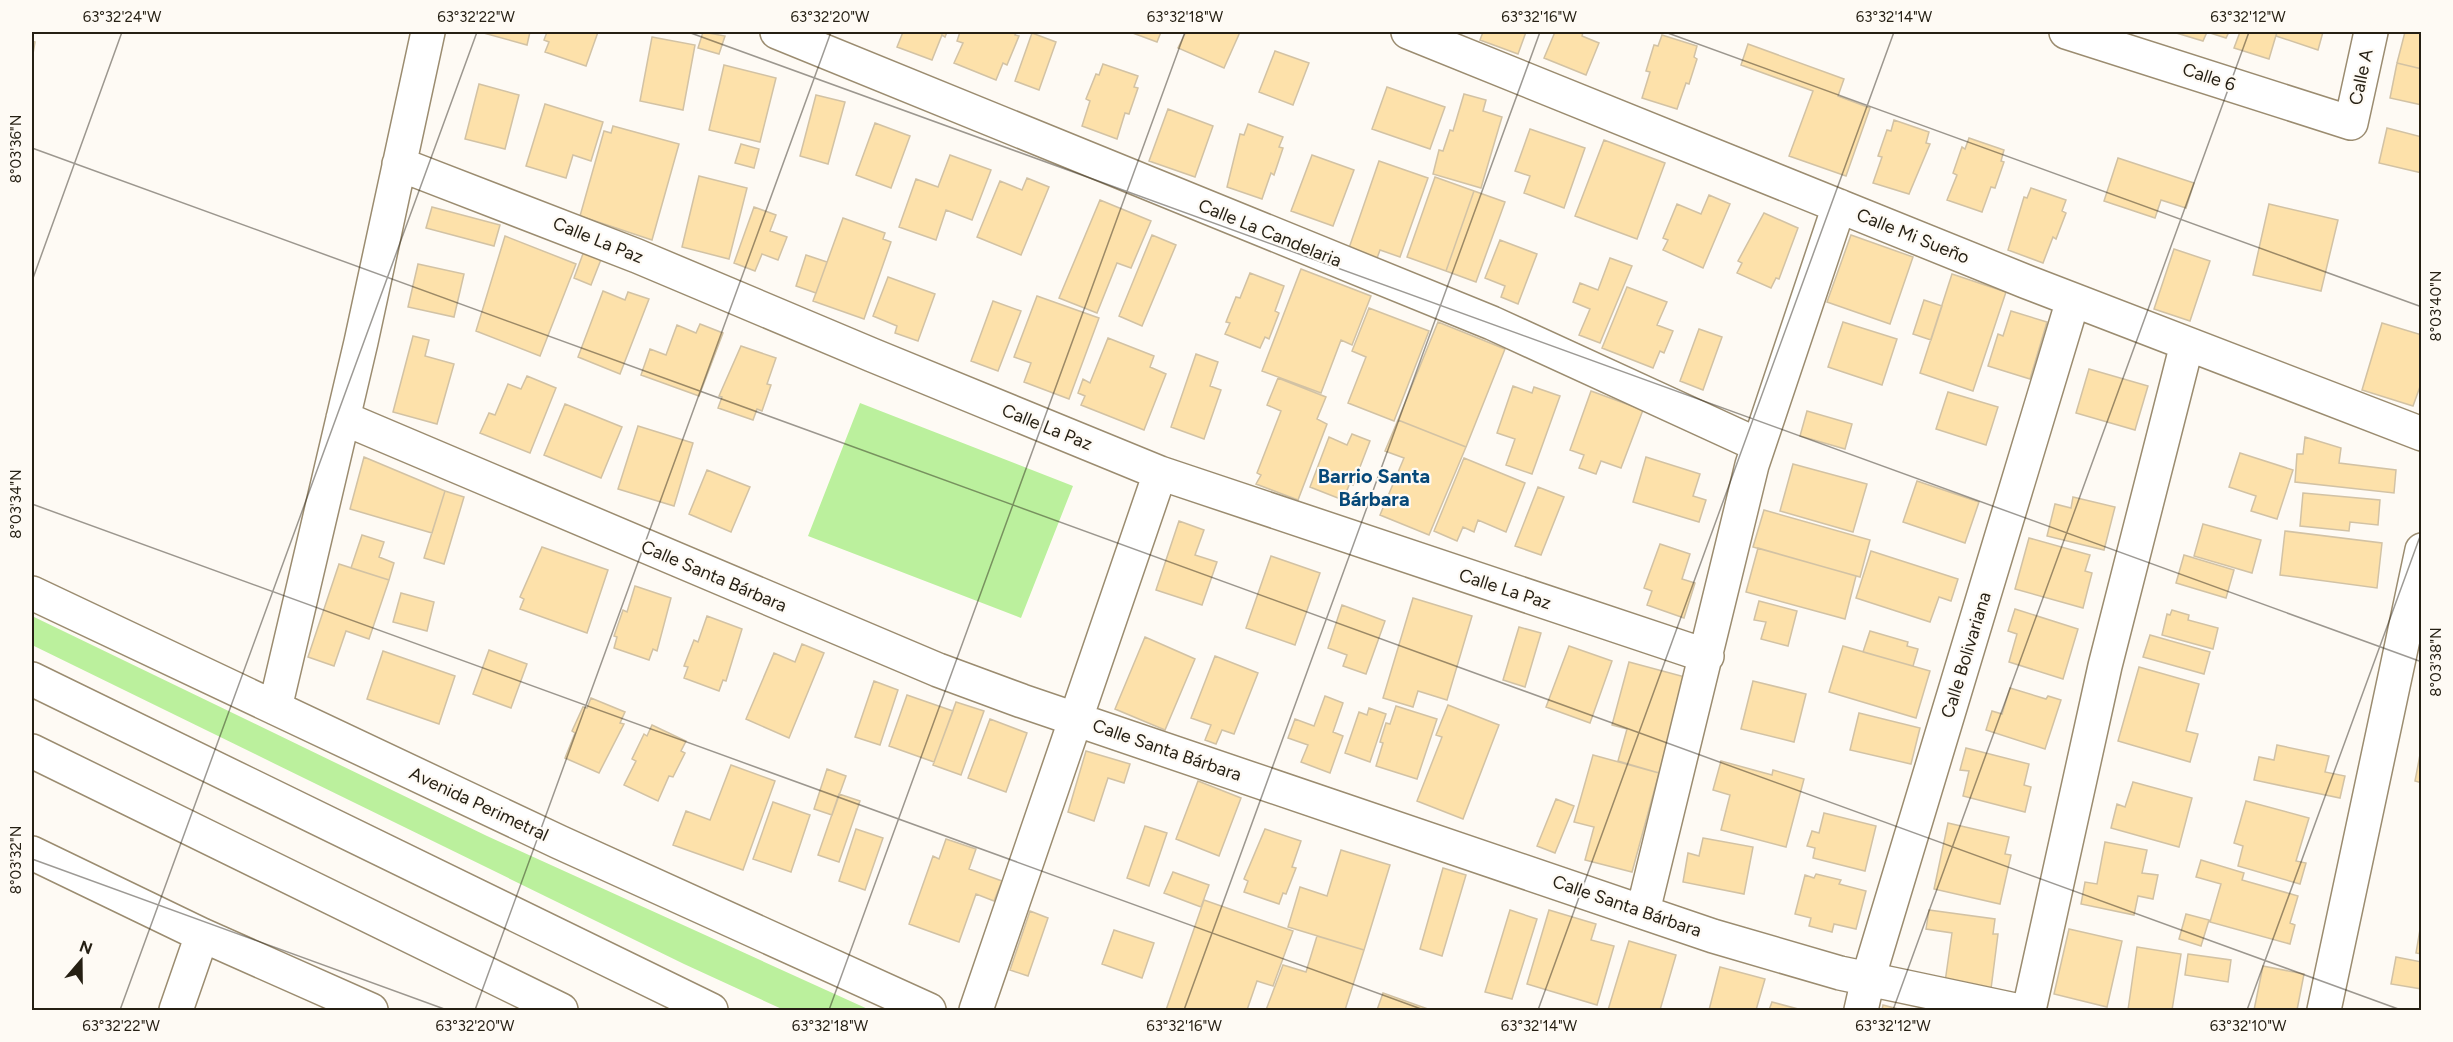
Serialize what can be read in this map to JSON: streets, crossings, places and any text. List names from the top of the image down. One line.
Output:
{"streets":{"main road":["Calle 6","Calle A","Calle La Candelaria","Calle Mi Sueño","Calle La Paz","Calle Santa Bárbara","Calle Bolivariana","Avenida Perimetral"]},"crossings":[["Calle 6","Calle A"],["Calle Mi Sueño","Calle Bolivariana"],["Calle Santa Bárbara","Calle Bolivariana"]],"districts":["Barrio Santa Bárbara"],"north":"top","coordinates":["63°32'24\"W","63°32'22\"W","63°32'20\"W","63°32'18\"W","63°32'16\"W","63°32'14\"W","63°32'12\"W","8°03'36\"N","8°03'40\"N","8°03'34\"N","8°03'38\"N","8°03'32\"N","63°32'10\"W"]}
